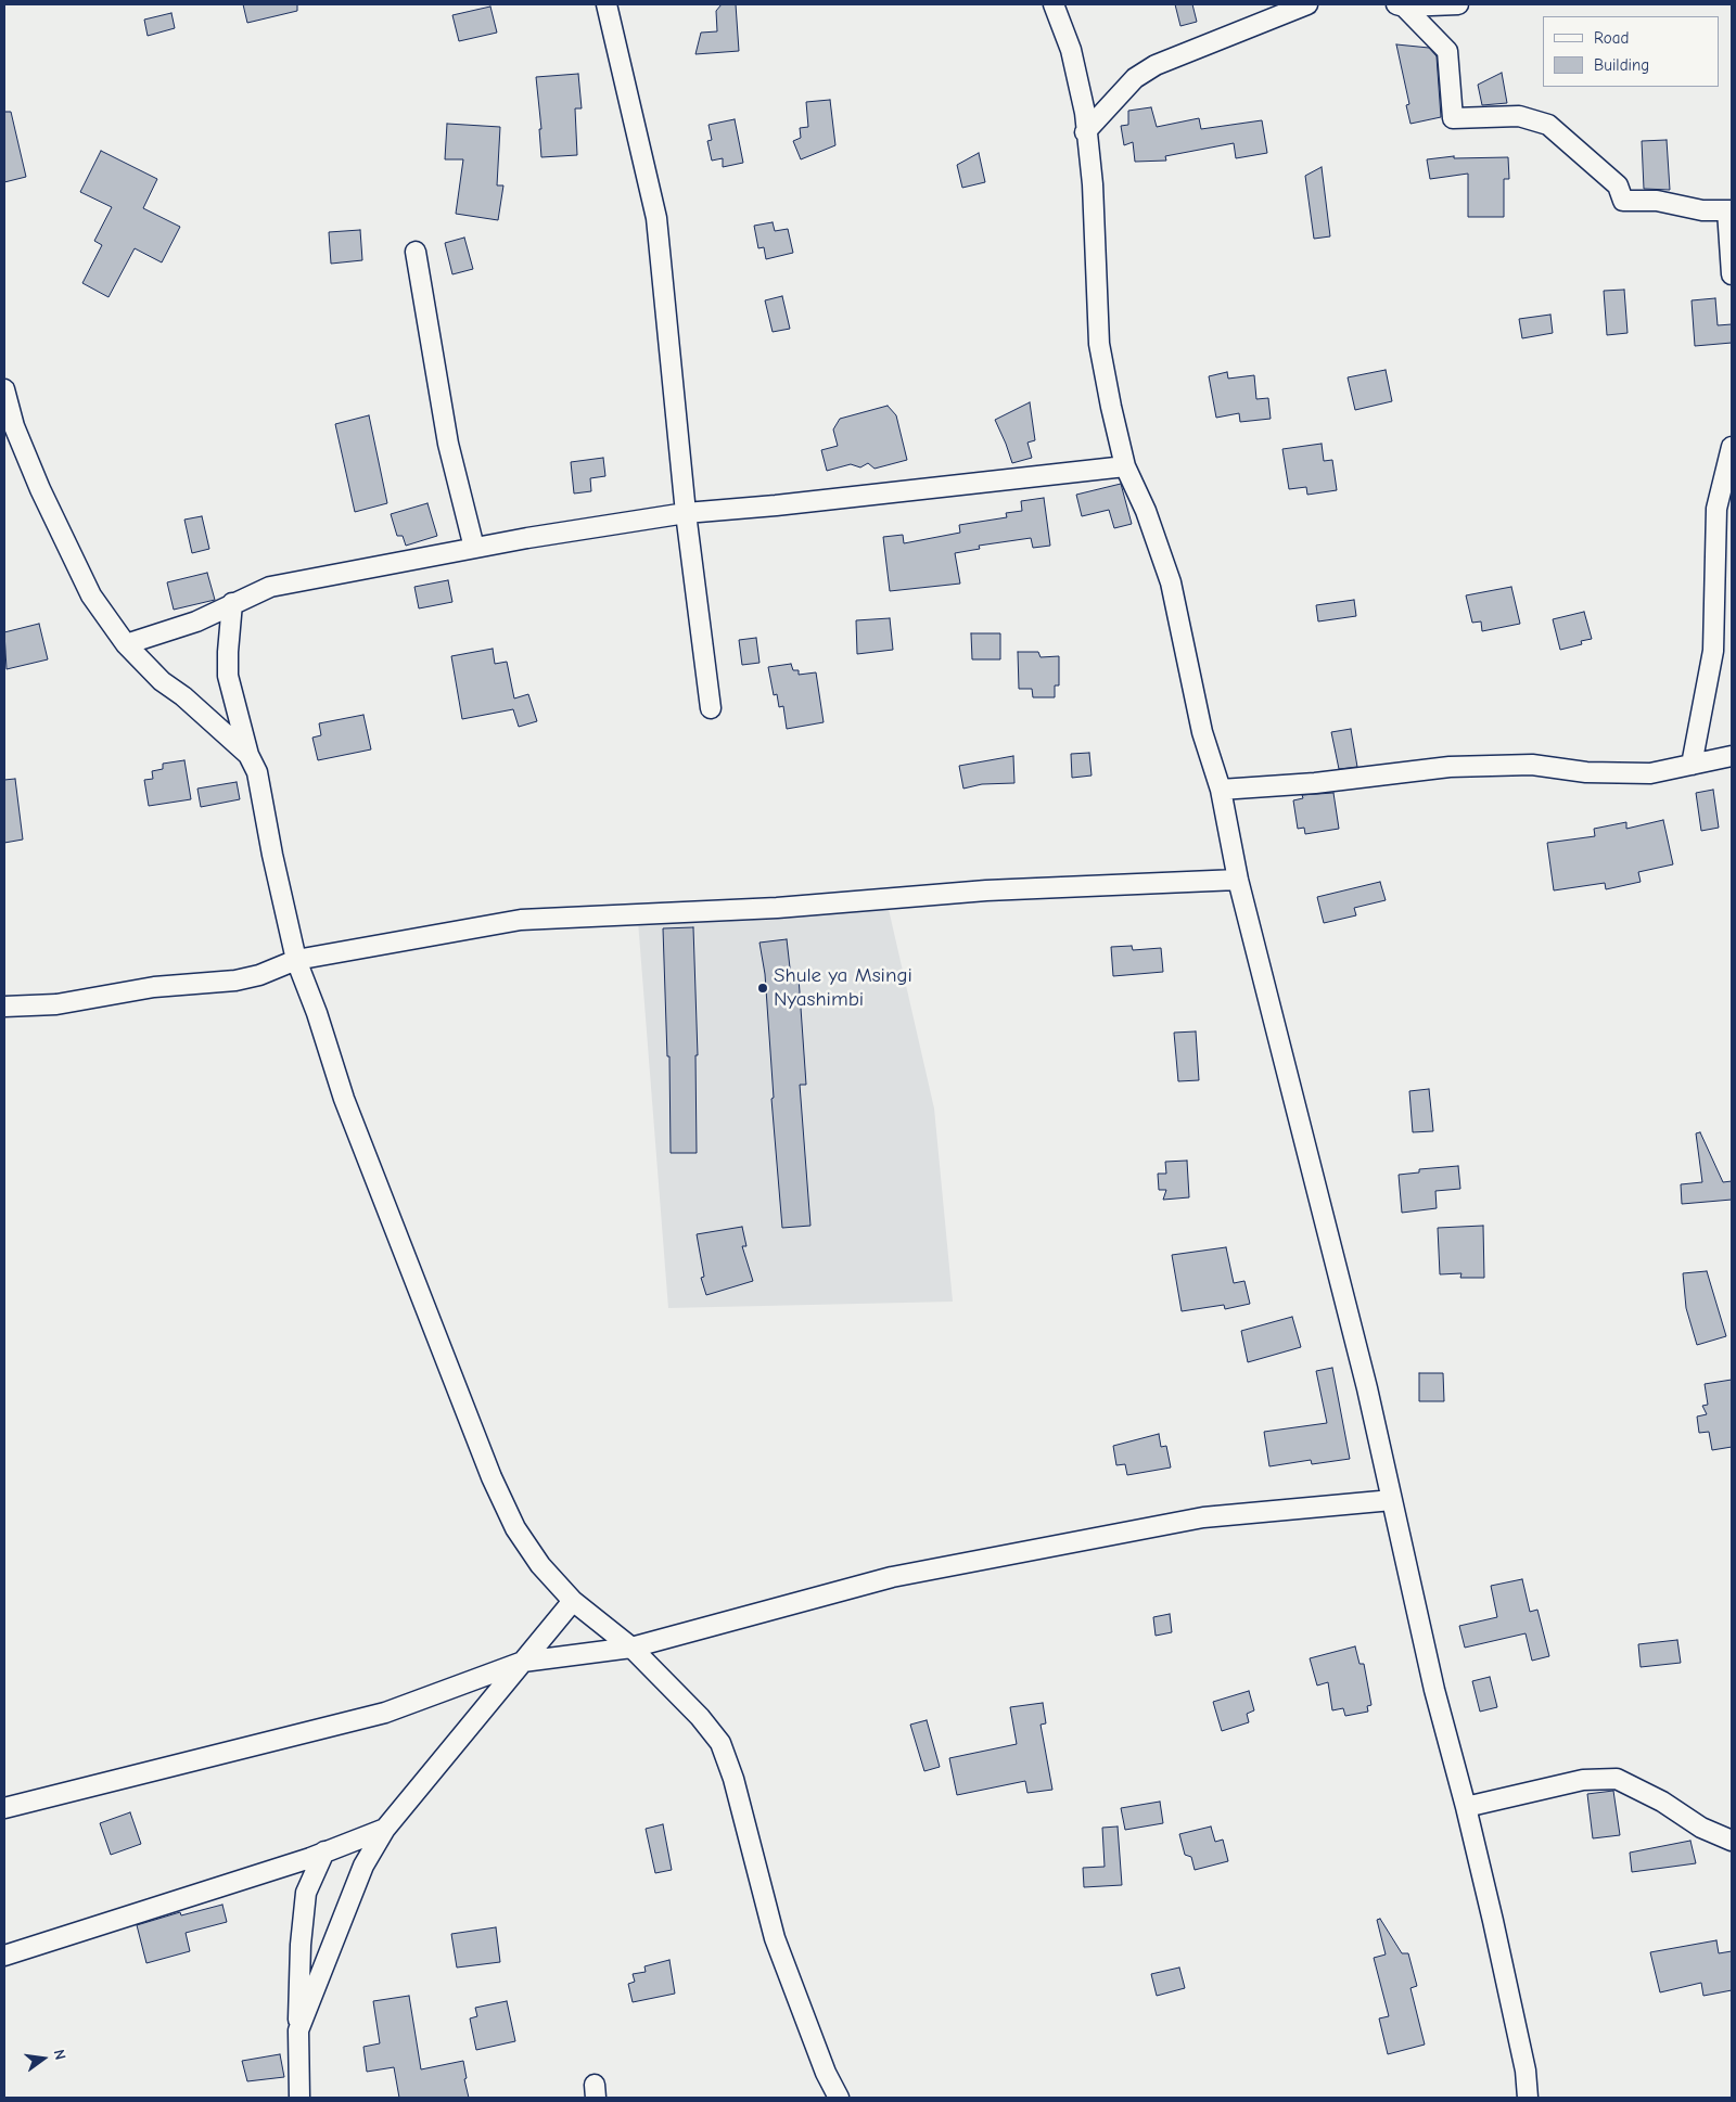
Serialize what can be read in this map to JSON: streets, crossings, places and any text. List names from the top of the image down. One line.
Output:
{"places":["Shule ya Msingi Nyashimbi"],"legend":["Road","Building"],"north":"right"}
